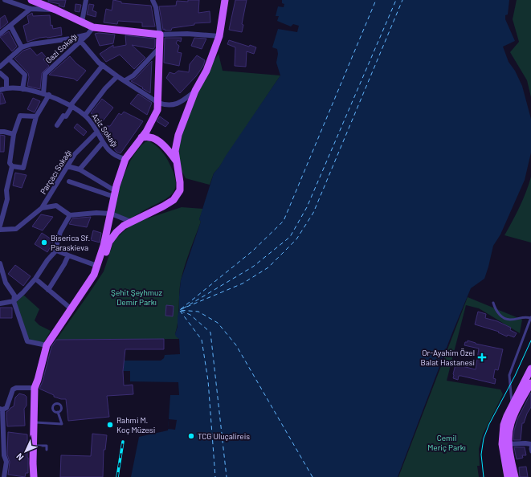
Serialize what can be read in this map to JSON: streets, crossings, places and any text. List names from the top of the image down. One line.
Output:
{"streets":{"street":["Gazi Sokağı","Aziz Sokağı","Parçacı Sokağı"]},"crossings":[["Gazi Sokağı","Aziz Sokağı"],["Aziz Sokağı","Parçacı Sokağı"]],"parks":["Şehit Şeyhmuz Demir Parkı","Cemil Meriç Parkı"],"places":{"other":["Biserica Sf. Paraskieva","Rahmi M. Koç Müzesi","TCG Uluçalireis"],"health":["Or-Ayahim Özel Balat Hastanesi"]},"north":"bottom left"}
